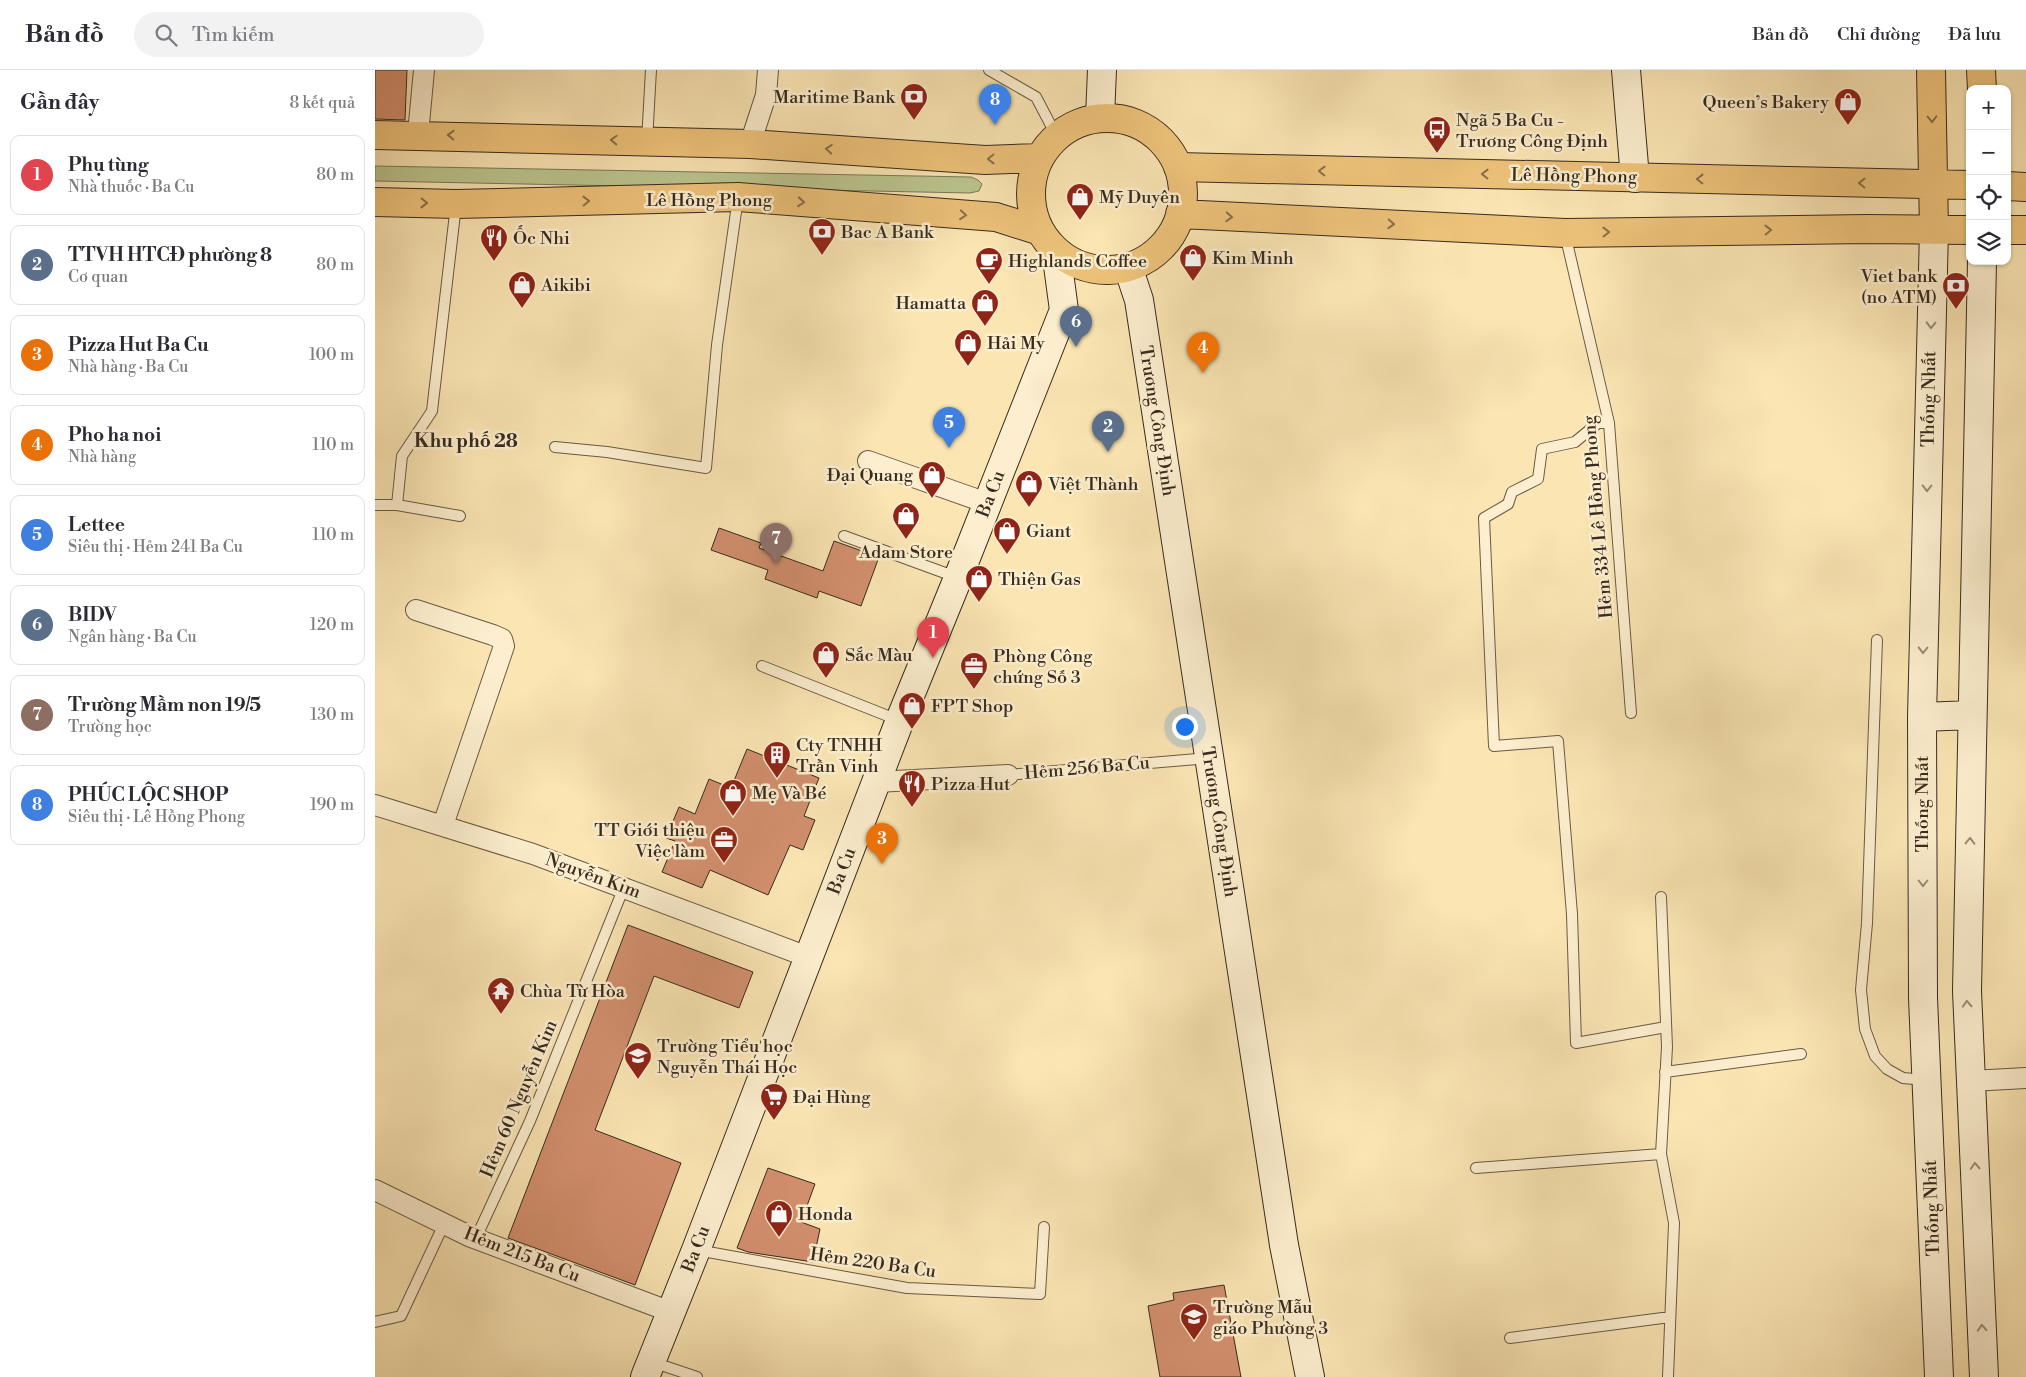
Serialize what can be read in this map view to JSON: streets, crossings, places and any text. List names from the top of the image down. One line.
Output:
{"streets":{"main road":["Lê Hồng Phong","Thống Nhất","Trương Công Định","Ba Cu"],"street":["Hẻm 256 Ba Cu","Nguyễn Kim","Hẻm 215 Ba Cu"],"lane":["Hẻm 334 Lê Hồng Phong","Hẻm 60 Nguyễn Kim","Hẻm 220 Ba Cu"]},"crossings":[["Lê Hồng Phong","Trương Công Định"],["Lê Hồng Phong","Ba Cu"],["Trương Công Định","Ba Cu"],["Trương Công Định","Hẻm 256 Ba Cu"],["Ba Cu","Hẻm 256 Ba Cu"],["Ba Cu","Nguyễn Kim"],["Ba Cu","Hẻm 215 Ba Cu"],["Ba Cu","Hẻm 220 Ba Cu"],["Nguyễn Kim","Hẻm 60 Nguyễn Kim"],["Hẻm 60 Nguyễn Kim","Hẻm 215 Ba Cu"]],"districts":["Khu phố 28"],"places":{"bank":["Maritime Bank","Bac A Bank","Viet bank (no ATM)"],"shop":["Queen’s Bakery","Mỹ Duyên","Kim Minh","Aikibi","Hamatta","Hải My","Đại Quang","Việt Thành","Adam Store","Giant","Thiện Gas","Sắc Màu","FPT Shop","Mẹ Và Bé","Honda"],"bus stop":["Ngã 5 Ba Cu - Trương Công Định"],"restaurant":["Ốc Nhi","Pizza Hut"],"cafe":["Highlands Coffee"],"office":["Phòng Công chứng Số 3","TT Giới thiệu Việc làm"],"building":["Cty TNHH Trần Vinh"],"temple":["Chùa Từ Hòa"],"school or university":["Trường Tiểu học Nguyễn Thái Học","Trường Mẫu giáo Phường 3"],"supermarket":["Đại Hùng"]},"page":{"header":"Bản đồ","search":"Tìm kiếm","nav":["Bản đồ","Chỉ đường","Đã lưu"],"heading":["Gần đây","8 kết quả"],"pins":["8","6","4","5","2","7","1","3"],"map_buttons":["+","−"],"list":[{"mark":"1","name":"Phụ tùng","note":"Nhà thuốc · Ba Cu","value":"80 m"},{"mark":"2","name":"TTVH HTCĐ phường 8","note":"Cơ quan","value":"80 m"},{"mark":"3","name":"Pizza Hut Ba Cu","note":"Nhà hàng · Ba Cu","value":"100 m"},{"mark":"4","name":"Pho ha noi","note":"Nhà hàng","value":"110 m"},{"mark":"5","name":"Lettee","note":"Siêu thị · Hẻm 241 Ba Cu","value":"110 m"},{"mark":"6","name":"BIDV","note":"Ngân hàng · Ba Cu","value":"120 m"},{"mark":"7","name":"Trường Mầm non 19/5","note":"Trường học","value":"130 m"},{"mark":"8","name":"PHÚC LỘC SHOP","note":"Siêu thị · Lê Hồng Phong","value":"190 m"}]}}
